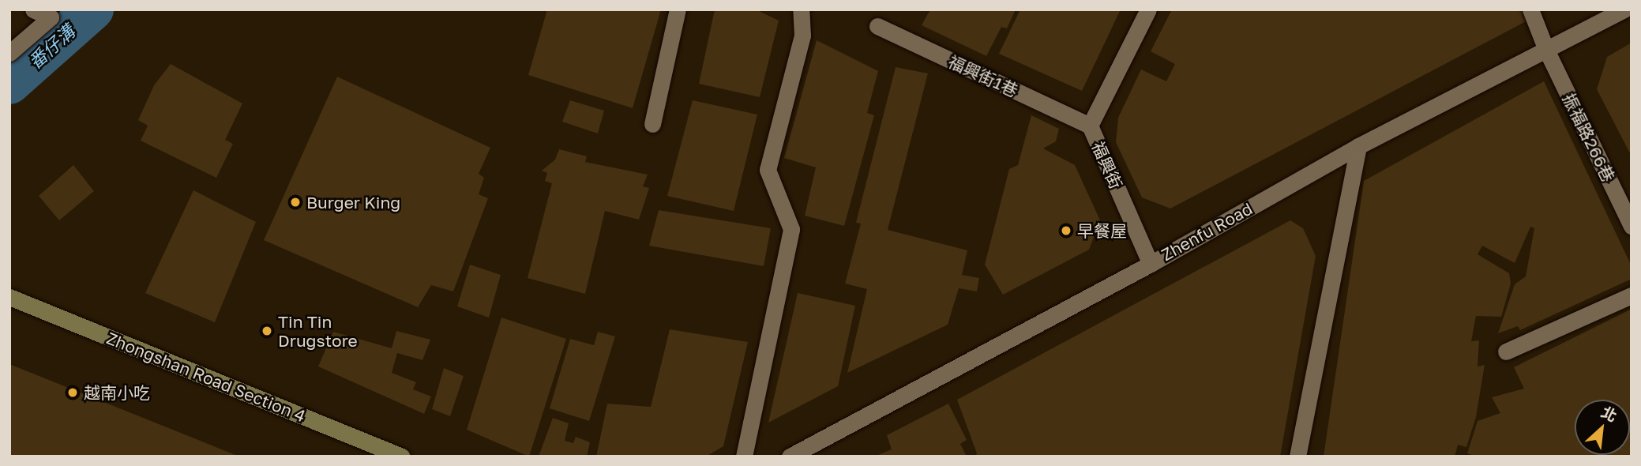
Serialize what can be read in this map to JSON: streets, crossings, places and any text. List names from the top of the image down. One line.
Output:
{"streets":{"street":["福興街1巷","振福路266巷","福興街","Zhenfu Road","Zhongshan Road Section 4"]},"crossings":[["福興街1巷","福興街"],["振福路266巷","Zhenfu Road"],["福興街","Zhenfu Road"]],"water":["番仔溝"],"places":["Burger King","早餐屋","Tin Tin Drugstore","越南小吃"],"north":"top right"}
